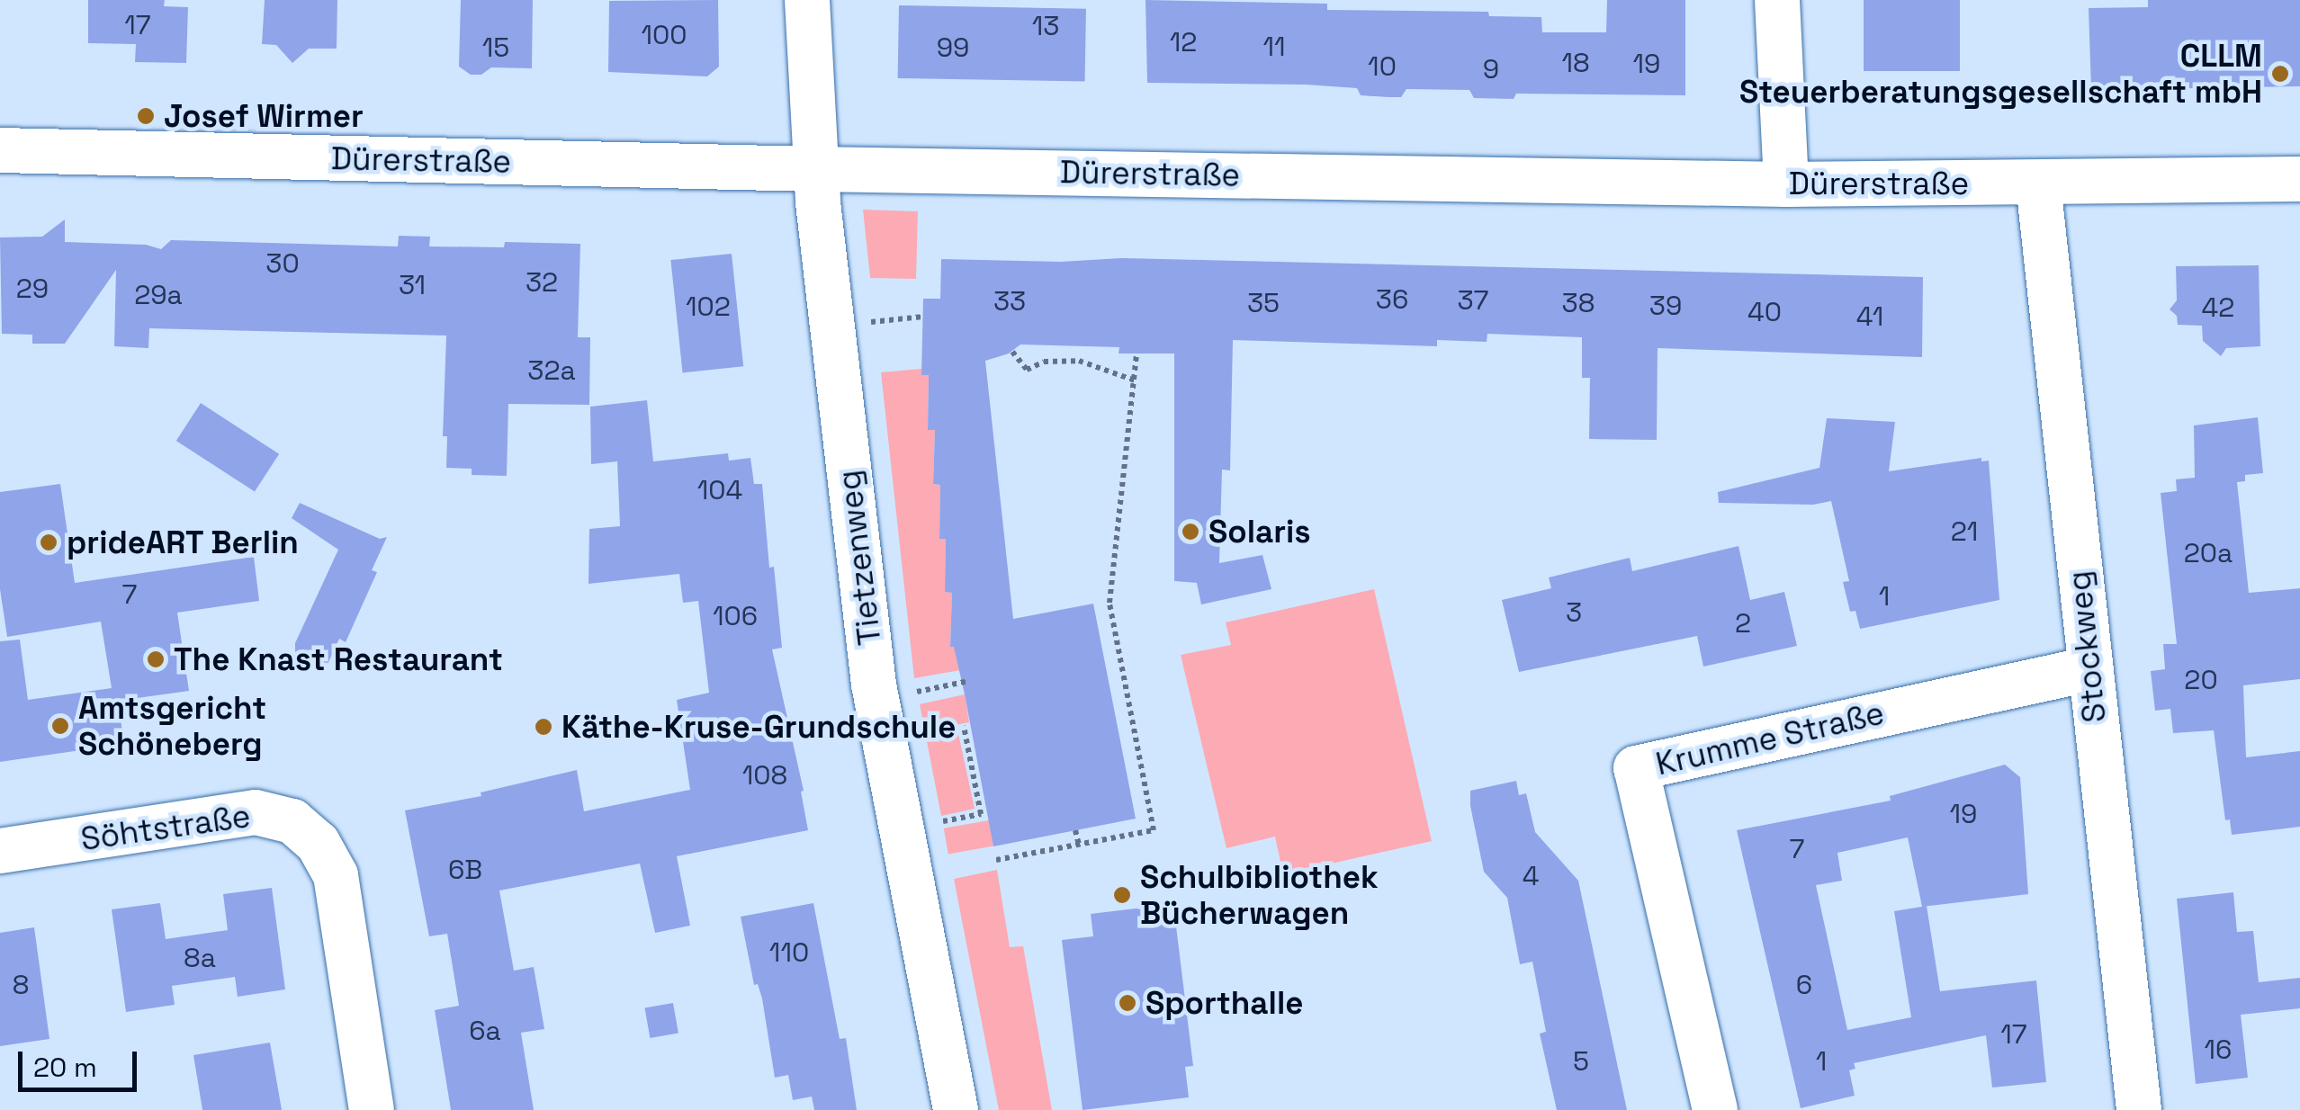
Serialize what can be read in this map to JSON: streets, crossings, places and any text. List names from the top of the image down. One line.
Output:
{"streets":{"street":["Dürerstraße","Tietzenweg","Stockweg","Krumme Straße","Söhtstraße"]},"crossings":[["Dürerstraße","Tietzenweg"],["Dürerstraße","Stockweg"],["Stockweg","Krumme Straße"]],"places":["CLLM Steuerberatungsgesellschaft mbH","Josef Wirmer","Solaris","prideART Berlin","The Knast Restaurant","Amtsgericht Schöneberg","Käthe-Kruse-Grundschule","Schulbibliothek Bücherwagen","Sporthalle"],"house_numbers":["17","13","100","12","11","15","99","18","19","10","9","30","32","31","29","29a","36","37","33","35","38","39","102","42","40","41","32a","104","21","20a","7","1","3","106","2","20","108","19","7","6B","4","110","8a","8","6","6a","17","16","5","1"],"scale_bar":"20 m"}
